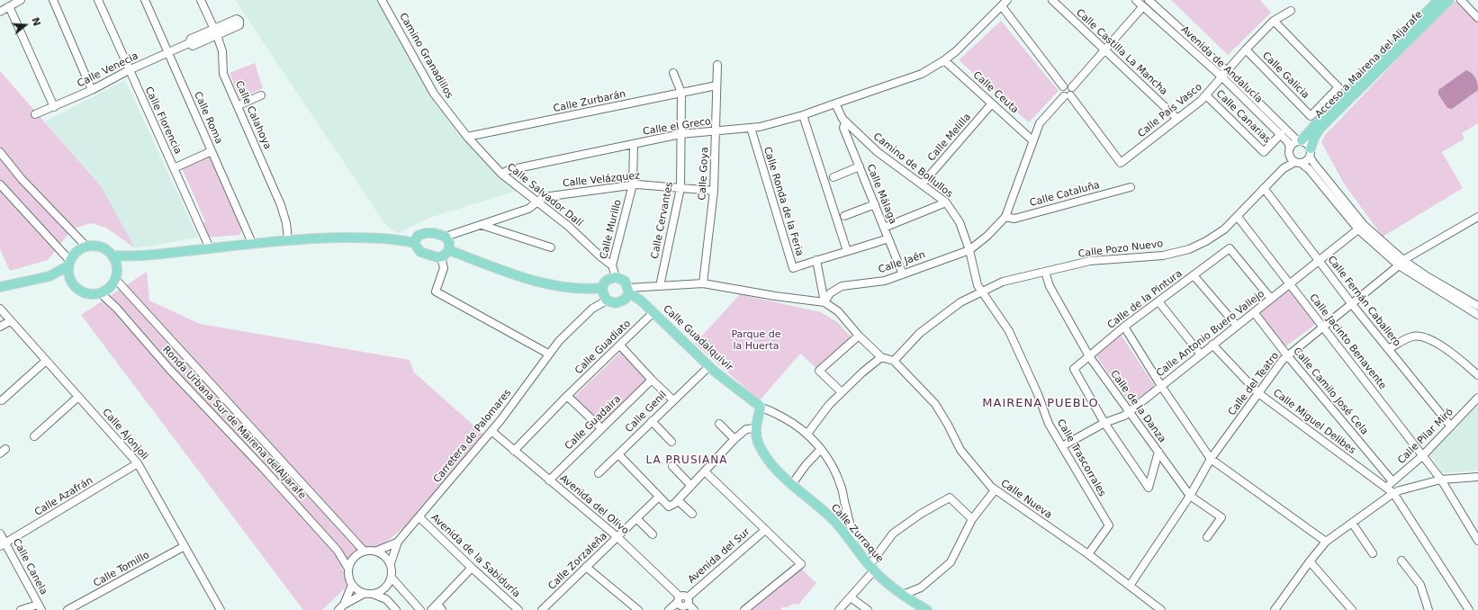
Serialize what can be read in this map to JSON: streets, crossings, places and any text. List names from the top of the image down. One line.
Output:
{"streets":{"main road":["Acceso a Mairena del Aljarafe","Calle Guadalquivir","Calle Zurraque"],"street":["Calle Castilla La Mancha","Camino Granadillos","Avenida de Andalucía","Calle Venecia","Calle Galicia","Calle Ceuta","Calle Zurbarán","Calle País Vasco","Calle Calahoya","Calle Canarias","Calle Roma","Calle Florencia","Calle el Greco","Calle Melilla","Camino de Bollullos","Calle Goya","Calle Velázquez","Calle Málaga","Calle Cataluña","Calle Salvador Dalí","Calle Ronda de la Feria","Calle Cervantes","Calle Murillo","Calle Pozo Nuevo","Calle Jaén","Calle de la Pintura","Calle Fernán Caballero","Calle Antonio Buero Vallejo","Calle Jacinto Benavente","Calle Guadiato","Calle del Teatro","Calle Camilo José Cela","Calle de la Danza","Calle Genil","Calle Miguel Delibes","Ronda Urbana Sur de Mairena delAljarafe","Calle Guadaira","Calle Ajonjoli","Carretera de Palomares","Calle Pilar Miró","Calle Trascorrales","Calle Azafrán","Calle Nueva","Avenida del Olivo","Avenida de la Sabiduría","Avenida del Sur","Calle Zorzaleña","Calle Canela","Calle Tomillo"]},"crossings":[["Calle Castilla La Mancha","Calle País Vasco"],["Camino Granadillos","Calle Zurbarán"],["Camino Granadillos","Calle Salvador Dalí"],["Avenida de Andalucía","Acceso a Mairena del Aljarafe"],["Avenida de Andalucía","Calle País Vasco"],["Avenida de Andalucía","Calle Canarias"],["Avenida de Andalucía","Calle Pozo Nuevo"],["Acceso a Mairena del Aljarafe","Calle Pozo Nuevo"],["Calle Venecia","Calle Calahoya"],["Calle Venecia","Calle Roma"],["Calle Venecia","Calle Florencia"],["Calle Galicia","Calle País Vasco"],["Calle Ceuta","Calle el Greco"],["Calle Ceuta","Calle Melilla"],["Calle Zurbarán","Calle Goya"],["Calle Zurbarán","Calle Salvador Dalí"],["Calle Zurbarán","Calle Cervantes"],["Calle País Vasco","Calle Canarias"],["Calle el Greco","Calle Goya"],["Calle el Greco","Calle Salvador Dalí"],["Calle el Greco","Calle Ronda de la Feria"],["Calle el Greco","Calle Cervantes"],["Calle el Greco","Calle Murillo"],["Calle Melilla","Camino de Bollullos"],["Camino de Bollullos","Calle Málaga"],["Camino de Bollullos","Calle Pozo Nuevo"],["Camino de Bollullos","Calle Jaén"],["Camino de Bollullos","Calle Trascorrales"],["Calle Goya","Calle Velázquez"],["Calle Velázquez","Calle Salvador Dalí"],["Calle Velázquez","Calle Cervantes"],["Calle Velázquez","Calle Murillo"],["Calle Málaga","Calle Ronda de la Feria"],["Calle Málaga","Calle Jaén"],["Calle Cataluña","Calle Jaén"],["Calle Salvador Dalí","Calle Murillo"],["Calle Murillo","Calle Guadalquivir"],["Calle Murillo","Carretera de Palomares"],["Calle Pozo Nuevo","Calle Fernán Caballero"],["Calle Pozo Nuevo","Calle Jacinto Benavente"],["Calle Pozo Nuevo","Calle de la Danza"],["Calle Pozo Nuevo","Calle Trascorrales"],["Calle Pozo Nuevo","Calle Nueva"],["Calle de la Pintura","Calle Antonio Buero Vallejo"],["Calle de la Pintura","Calle de la Danza"],["Calle Fernán Caballero","Calle Antonio Buero Vallejo"],["Calle Fernán Caballero","Calle del Teatro"],["Calle Fernán Caballero","Calle Pilar Miró"],["Calle Antonio Buero Vallejo","Calle Jacinto Benavente"],["Calle Antonio Buero Vallejo","Calle Camilo José Cela"],["Calle Antonio Buero Vallejo","Calle de la Danza"],["Calle Antonio Buero Vallejo","Calle Miguel Delibes"],["Calle Antonio Buero Vallejo","Calle Trascorrales"],["Calle Guadalquivir","Calle Guadiato"],["Calle Guadalquivir","Calle Genil"],["Calle Guadalquivir","Carretera de Palomares"],["Calle Guadalquivir","Calle Zurraque"],["Calle Jacinto Benavente","Calle del Teatro"],["Calle Jacinto Benavente","Calle Pilar Miró"],["Calle Guadiato","Avenida del Olivo"],["Calle del Teatro","Calle Camilo José Cela"],["Calle del Teatro","Calle de la Danza"],["Calle del Teatro","Calle Miguel Delibes"],["Calle del Teatro","Calle Nueva"],["Calle Camilo José Cela","Calle Pilar Miró"],["Calle Miguel Delibes","Calle Pilar Miró"],["Ronda Urbana Sur de Mairena delAljarafe","Carretera de Palomares"],["Calle Guadaira","Avenida del Olivo"],["Calle Ajonjoli","Calle Azafrán"],["Calle Ajonjoli","Calle Tomillo"],["Carretera de Palomares","Avenida del Olivo"],["Carretera de Palomares","Avenida de la Sabiduría"],["Calle Trascorrales","Calle Nueva"],["Calle Azafrán","Calle Canela"],["Avenida del Olivo","Avenida del Sur"],["Avenida del Olivo","Calle Zorzaleña"]],"districts":["MAIRENA PUEBLO","LA PRUSIANA"],"parks":["Parque de la Huerta"],"north":"right"}
